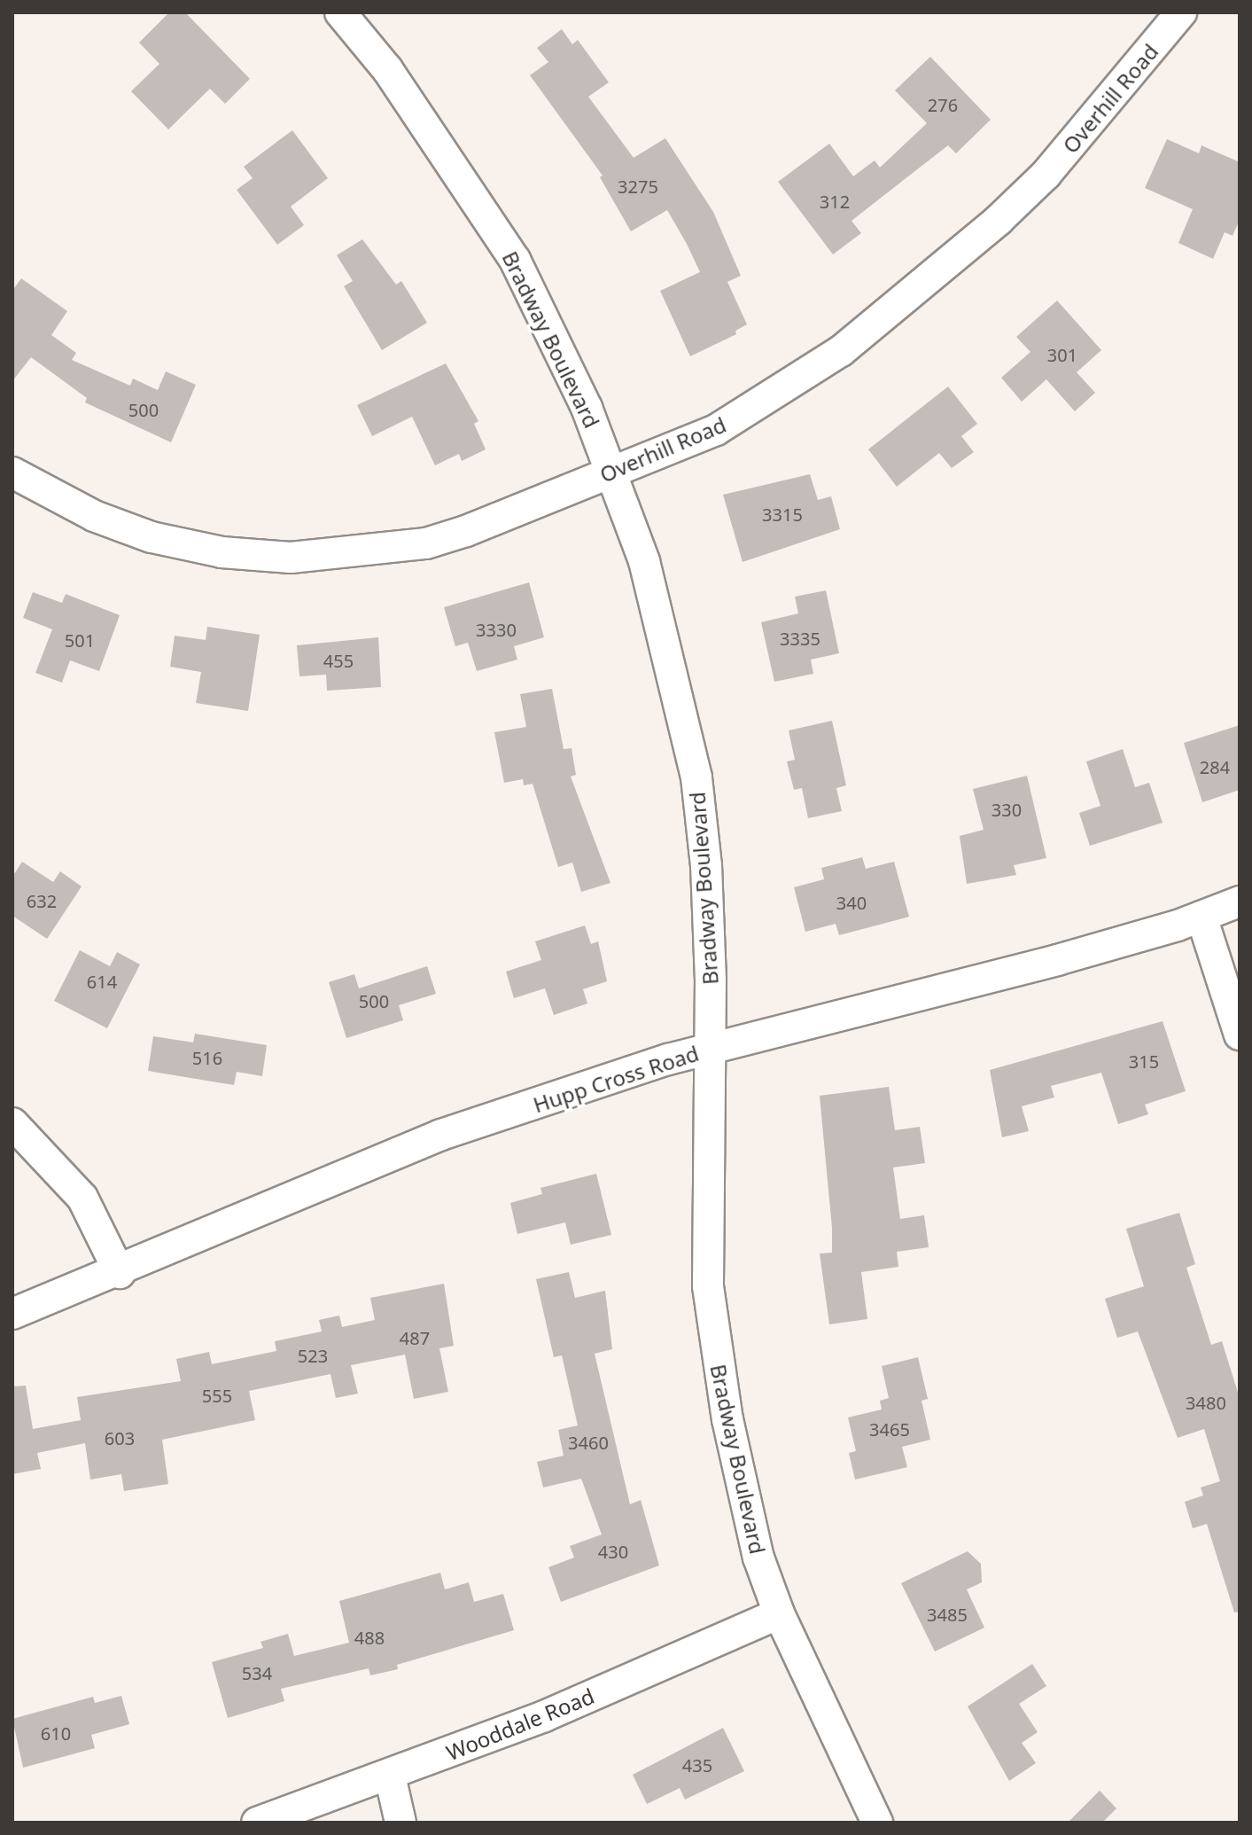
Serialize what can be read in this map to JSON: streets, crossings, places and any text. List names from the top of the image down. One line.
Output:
{"streets":{"street":["Overhill Road","Bradway Boulevard","Hupp Cross Road","Wooddale Road"]},"crossings":[["Overhill Road","Bradway Boulevard"],["Bradway Boulevard","Hupp Cross Road"],["Bradway Boulevard","Wooddale Road"]],"house_numbers":["276","3275","312","301","500","3315","3330","3335","501","455","284","330","632","340","614","500","516","315","487","523","555","3480","3465","603","3460","430","3485","488","534","610","435"]}
